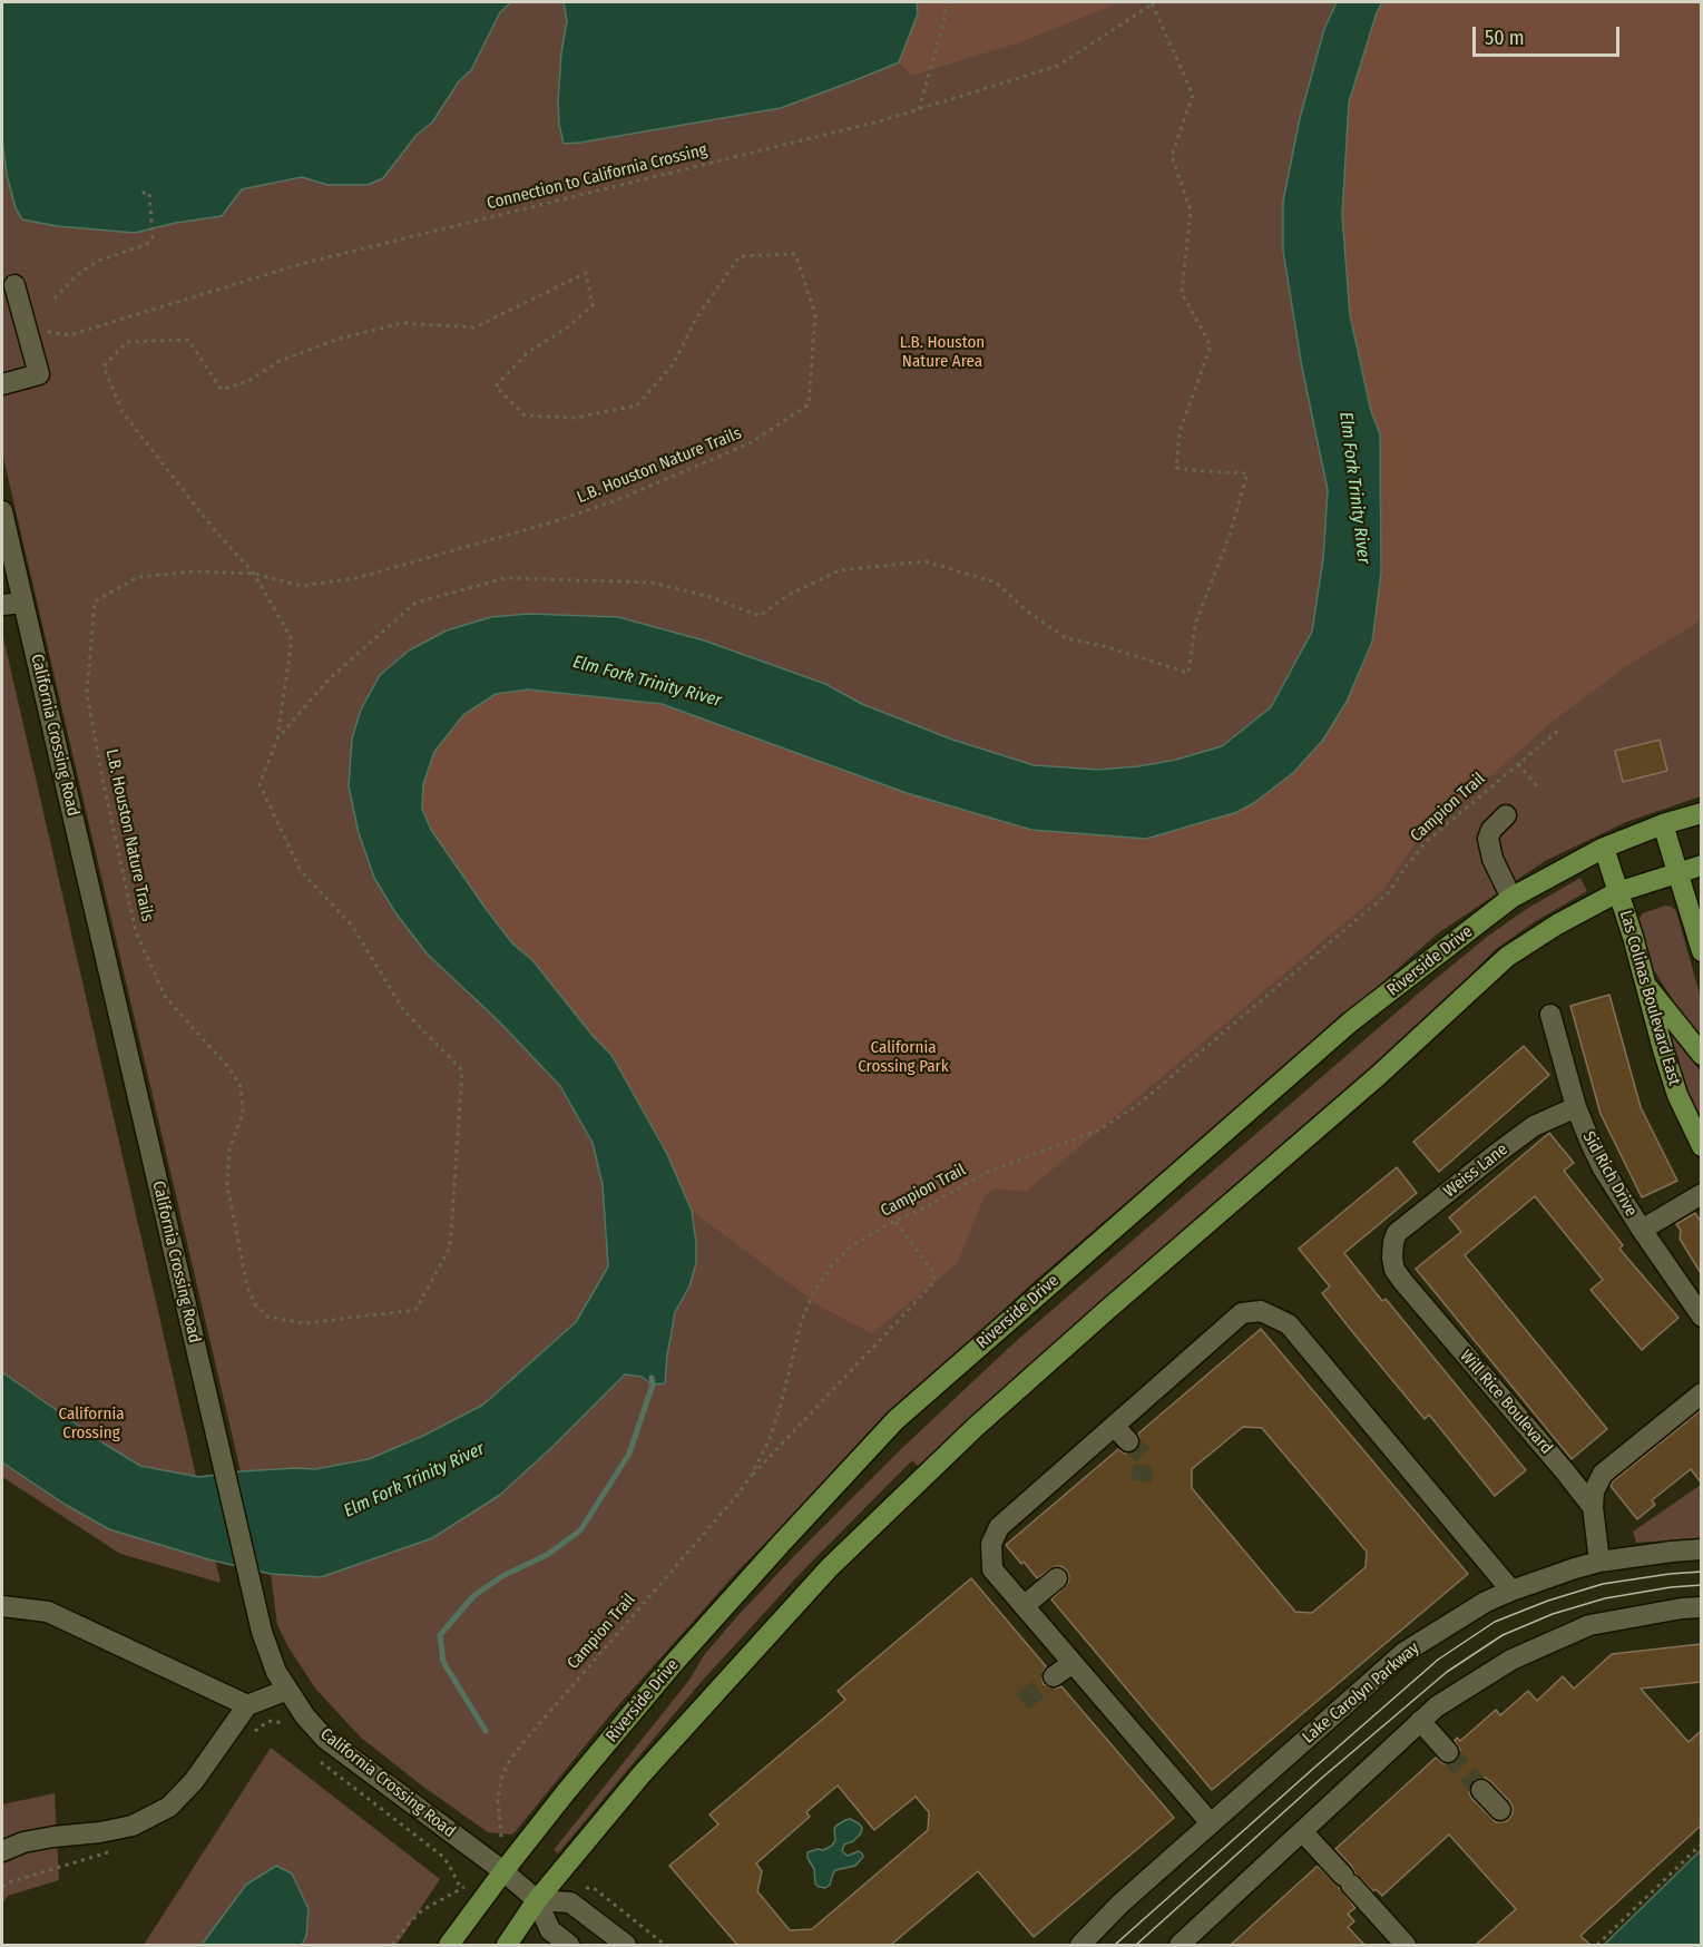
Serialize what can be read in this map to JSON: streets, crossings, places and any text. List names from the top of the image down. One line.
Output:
{"streets":{"main road":["Riverside Drive","Las Colinas Boulevard East"],"street":["California Crossing Road","Weiss Lane","Sid Rich Drive","Will Rice Boulevard","Lake Carolyn Parkway"],"path":["Connection to California Crossing","L.B. Houston Nature Trails","Campion Trail"]},"crossings":[["Connection to California Crossing","L.B. Houston Nature Trails"],["California Crossing Road","Riverside Drive"],["Riverside Drive","Las Colinas Boulevard East"],["Weiss Lane","Sid Rich Drive"],["Weiss Lane","Will Rice Boulevard"],["Will Rice Boulevard","Lake Carolyn Parkway"]],"water":["Elm Fork Trinity River"],"parks":["L.B. Houston Nature Area","California Crossing Park","California Crossing"],"scale_bar":"50 m"}
